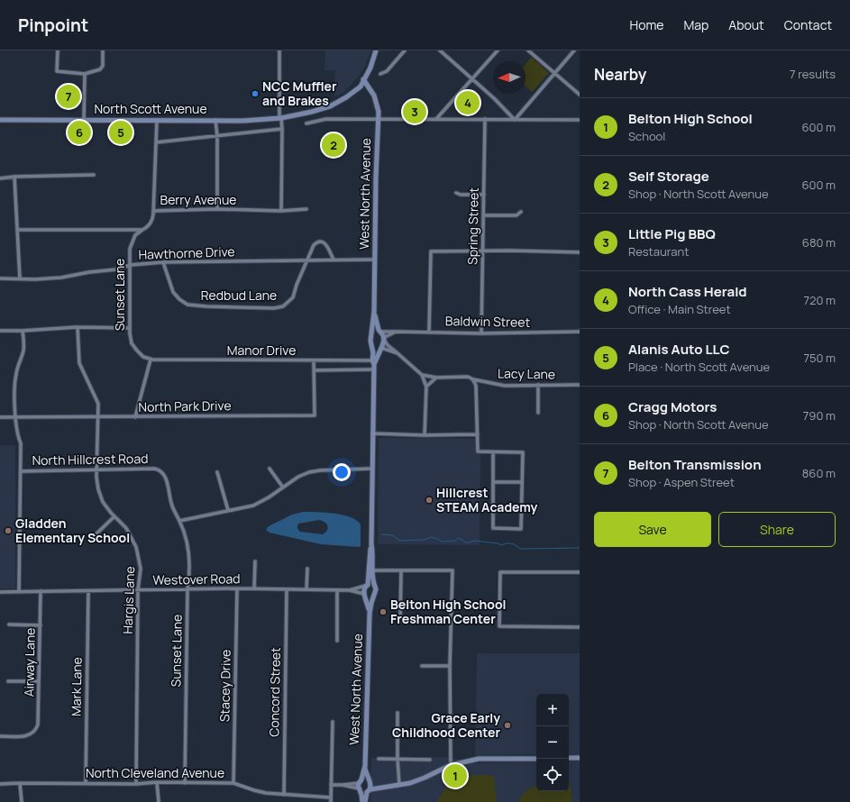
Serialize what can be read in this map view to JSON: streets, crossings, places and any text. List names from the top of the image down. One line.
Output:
{"streets":{"main road":["North Scott Avenue","West North Avenue"],"street":["Berry Avenue","Spring Street","Hawthorne Drive","Sunset Lane","Redbud Lane","Baldwin Street","Manor Drive","Lacy Lane","North Park Drive","North Hillcrest Road","Westover Road","Hargis Lane","Airway Lane","Stacey Drive","Mark Lane","Concord Street","North Cleveland Avenue"]},"crossings":[["North Scott Avenue","West North Avenue"],["West North Avenue","Hawthorne Drive"],["West North Avenue","Baldwin Street"],["West North Avenue","Manor Drive"],["West North Avenue","Westover Road"],["Berry Avenue","Sunset Lane"],["Spring Street","Baldwin Street"],["Hawthorne Drive","Sunset Lane"],["Hawthorne Drive","Redbud Lane"],["Sunset Lane","Manor Drive"],["Sunset Lane","North Hillcrest Road"],["Sunset Lane","Westover Road"],["Sunset Lane","North Cleveland Avenue"],["Manor Drive","North Park Drive"],["North Park Drive","Hargis Lane"],["North Hillcrest Road","Hargis Lane"],["Westover Road","Hargis Lane"],["Westover Road","Airway Lane"],["Westover Road","Stacey Drive"],["Westover Road","Mark Lane"],["Westover Road","Concord Street"],["Hargis Lane","North Cleveland Avenue"],["Stacey Drive","North Cleveland Avenue"],["Mark Lane","North Cleveland Avenue"],["Concord Street","North Cleveland Avenue"]],"places":["NCC Muffler and Brakes","Hillcrest STEAM Academy","Gladden Elementary School","Belton High School Freshman Center","Grace Early Childhood Center"],"north":"left","page":{"header":"Pinpoint","nav":["Home","Map","About","Contact"],"heading":["Nearby","7 results"],"pins":["7","4","3","5","6","2","1"],"list":[{"mark":"1","name":"Belton High School","note":"School","value":"600 m"},{"mark":"2","name":"Self Storage","note":"Shop · North Scott Avenue","value":"600 m"},{"mark":"3","name":"Little Pig BBQ","note":"Restaurant","value":"680 m"},{"mark":"4","name":"North Cass Herald","note":"Office · Main Street","value":"720 m"},{"mark":"5","name":"Alanis Auto LLC","note":"Place · North Scott Avenue","value":"750 m"},{"mark":"6","name":"Cragg Motors","note":"Shop · North Scott Avenue","value":"790 m"},{"mark":"7","name":"Belton Transmission","note":"Shop · Aspen Street","value":"860 m"}],"buttons":["Save","Share"],"map_buttons":["+","−"]}}
